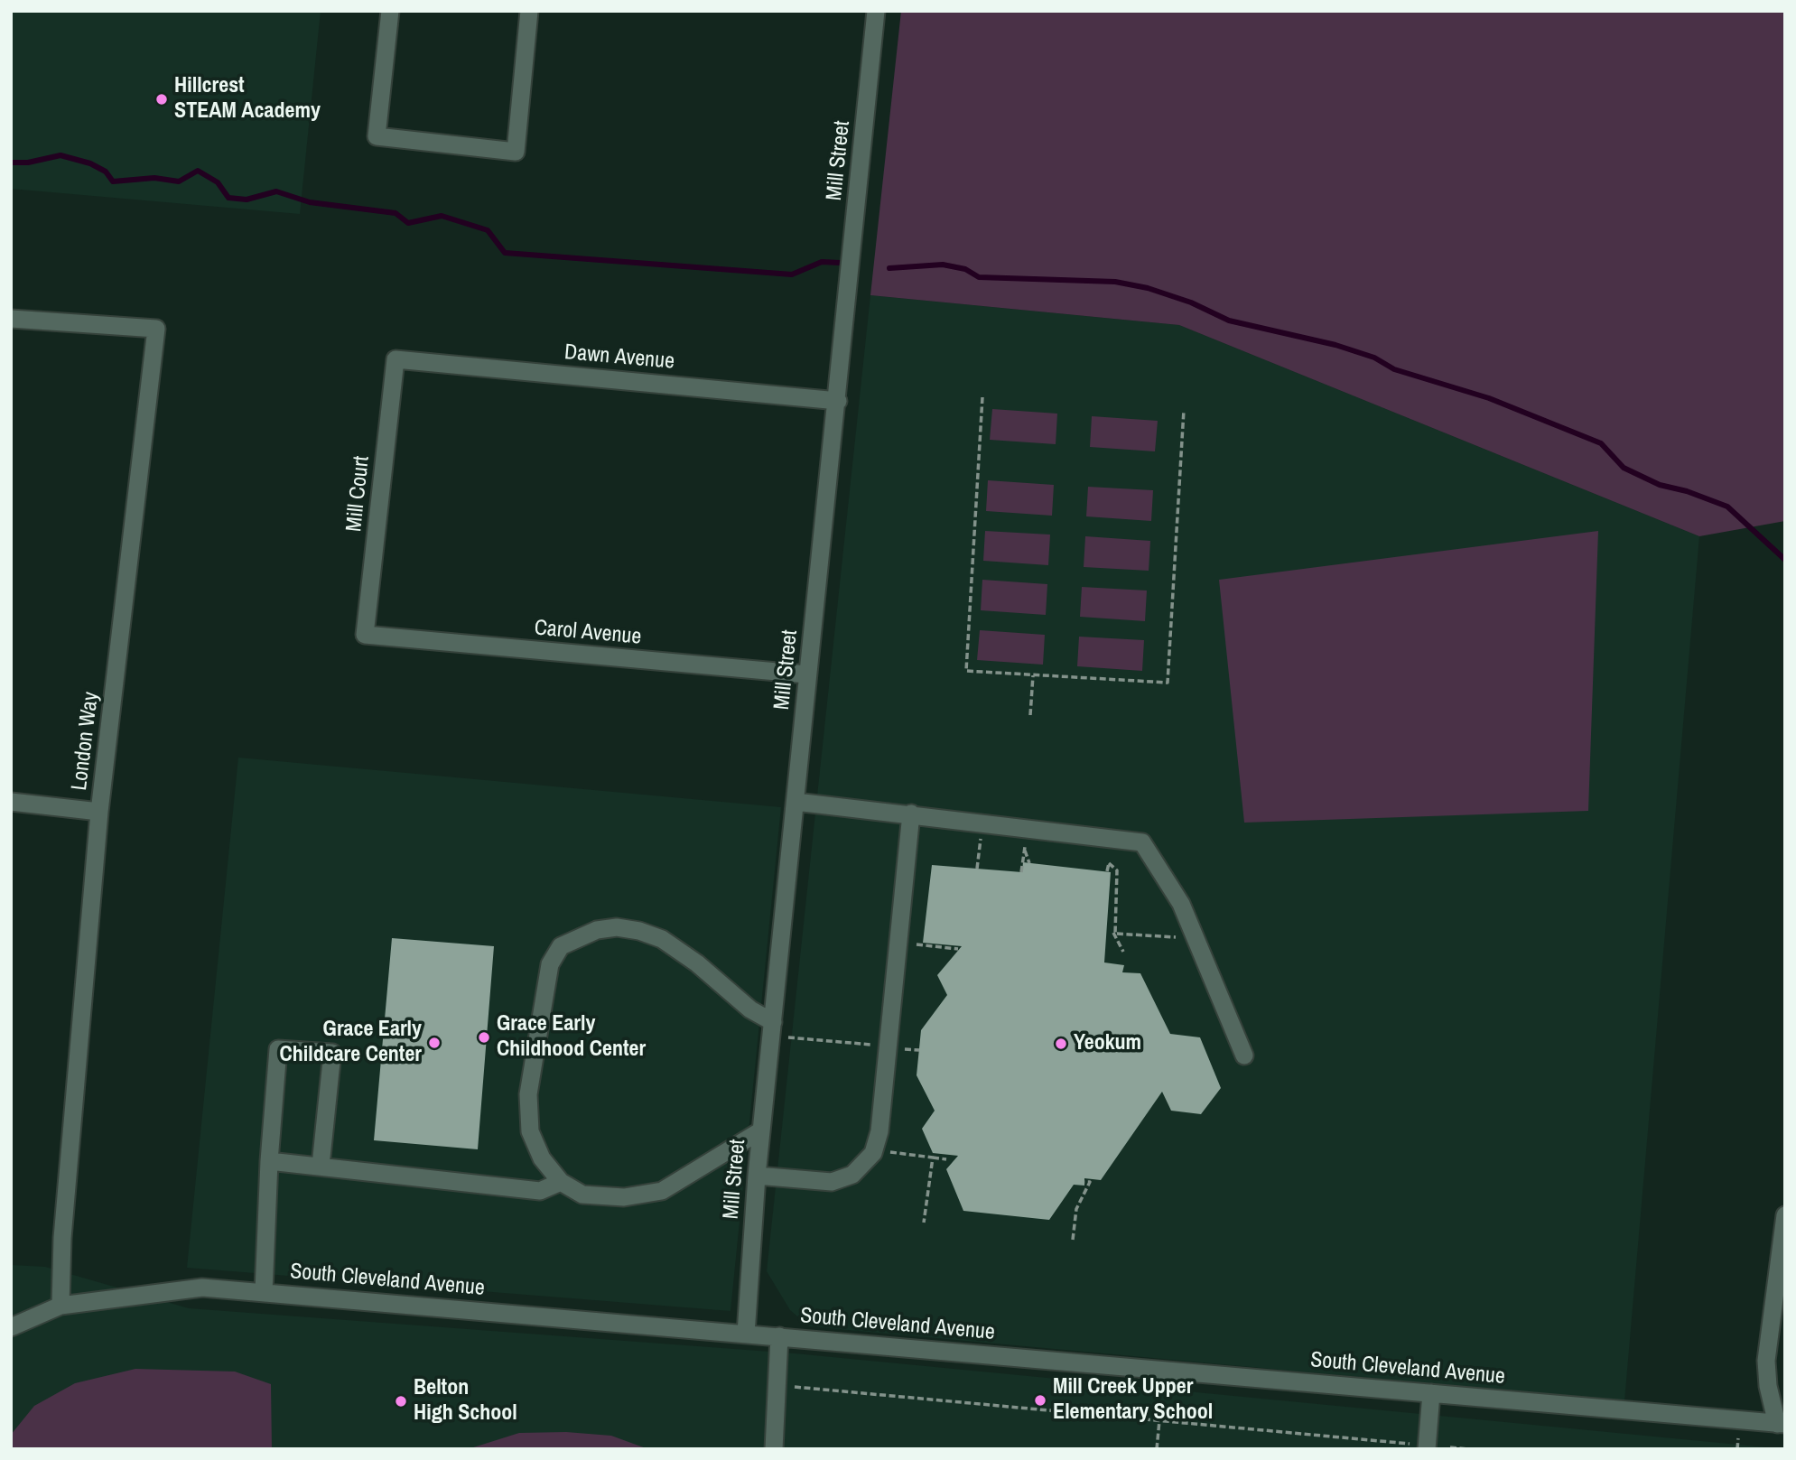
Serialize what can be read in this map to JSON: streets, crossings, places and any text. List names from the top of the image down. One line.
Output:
{"streets":{"street":["Mill Street","Dawn Avenue","Mill Court","Carol Avenue","London Way","South Cleveland Avenue"]},"crossings":[["Mill Street","Dawn Avenue"],["Mill Street","Carol Avenue"],["Mill Street","South Cleveland Avenue"],["Dawn Avenue","Mill Court"],["Mill Court","Carol Avenue"],["London Way","South Cleveland Avenue"]],"places":["Hillcrest STEAM Academy","Grace Early Childhood Center","Grace Early Childcare Center","Yeokum","Mill Creek Upper Elementary School","Belton High School"]}
